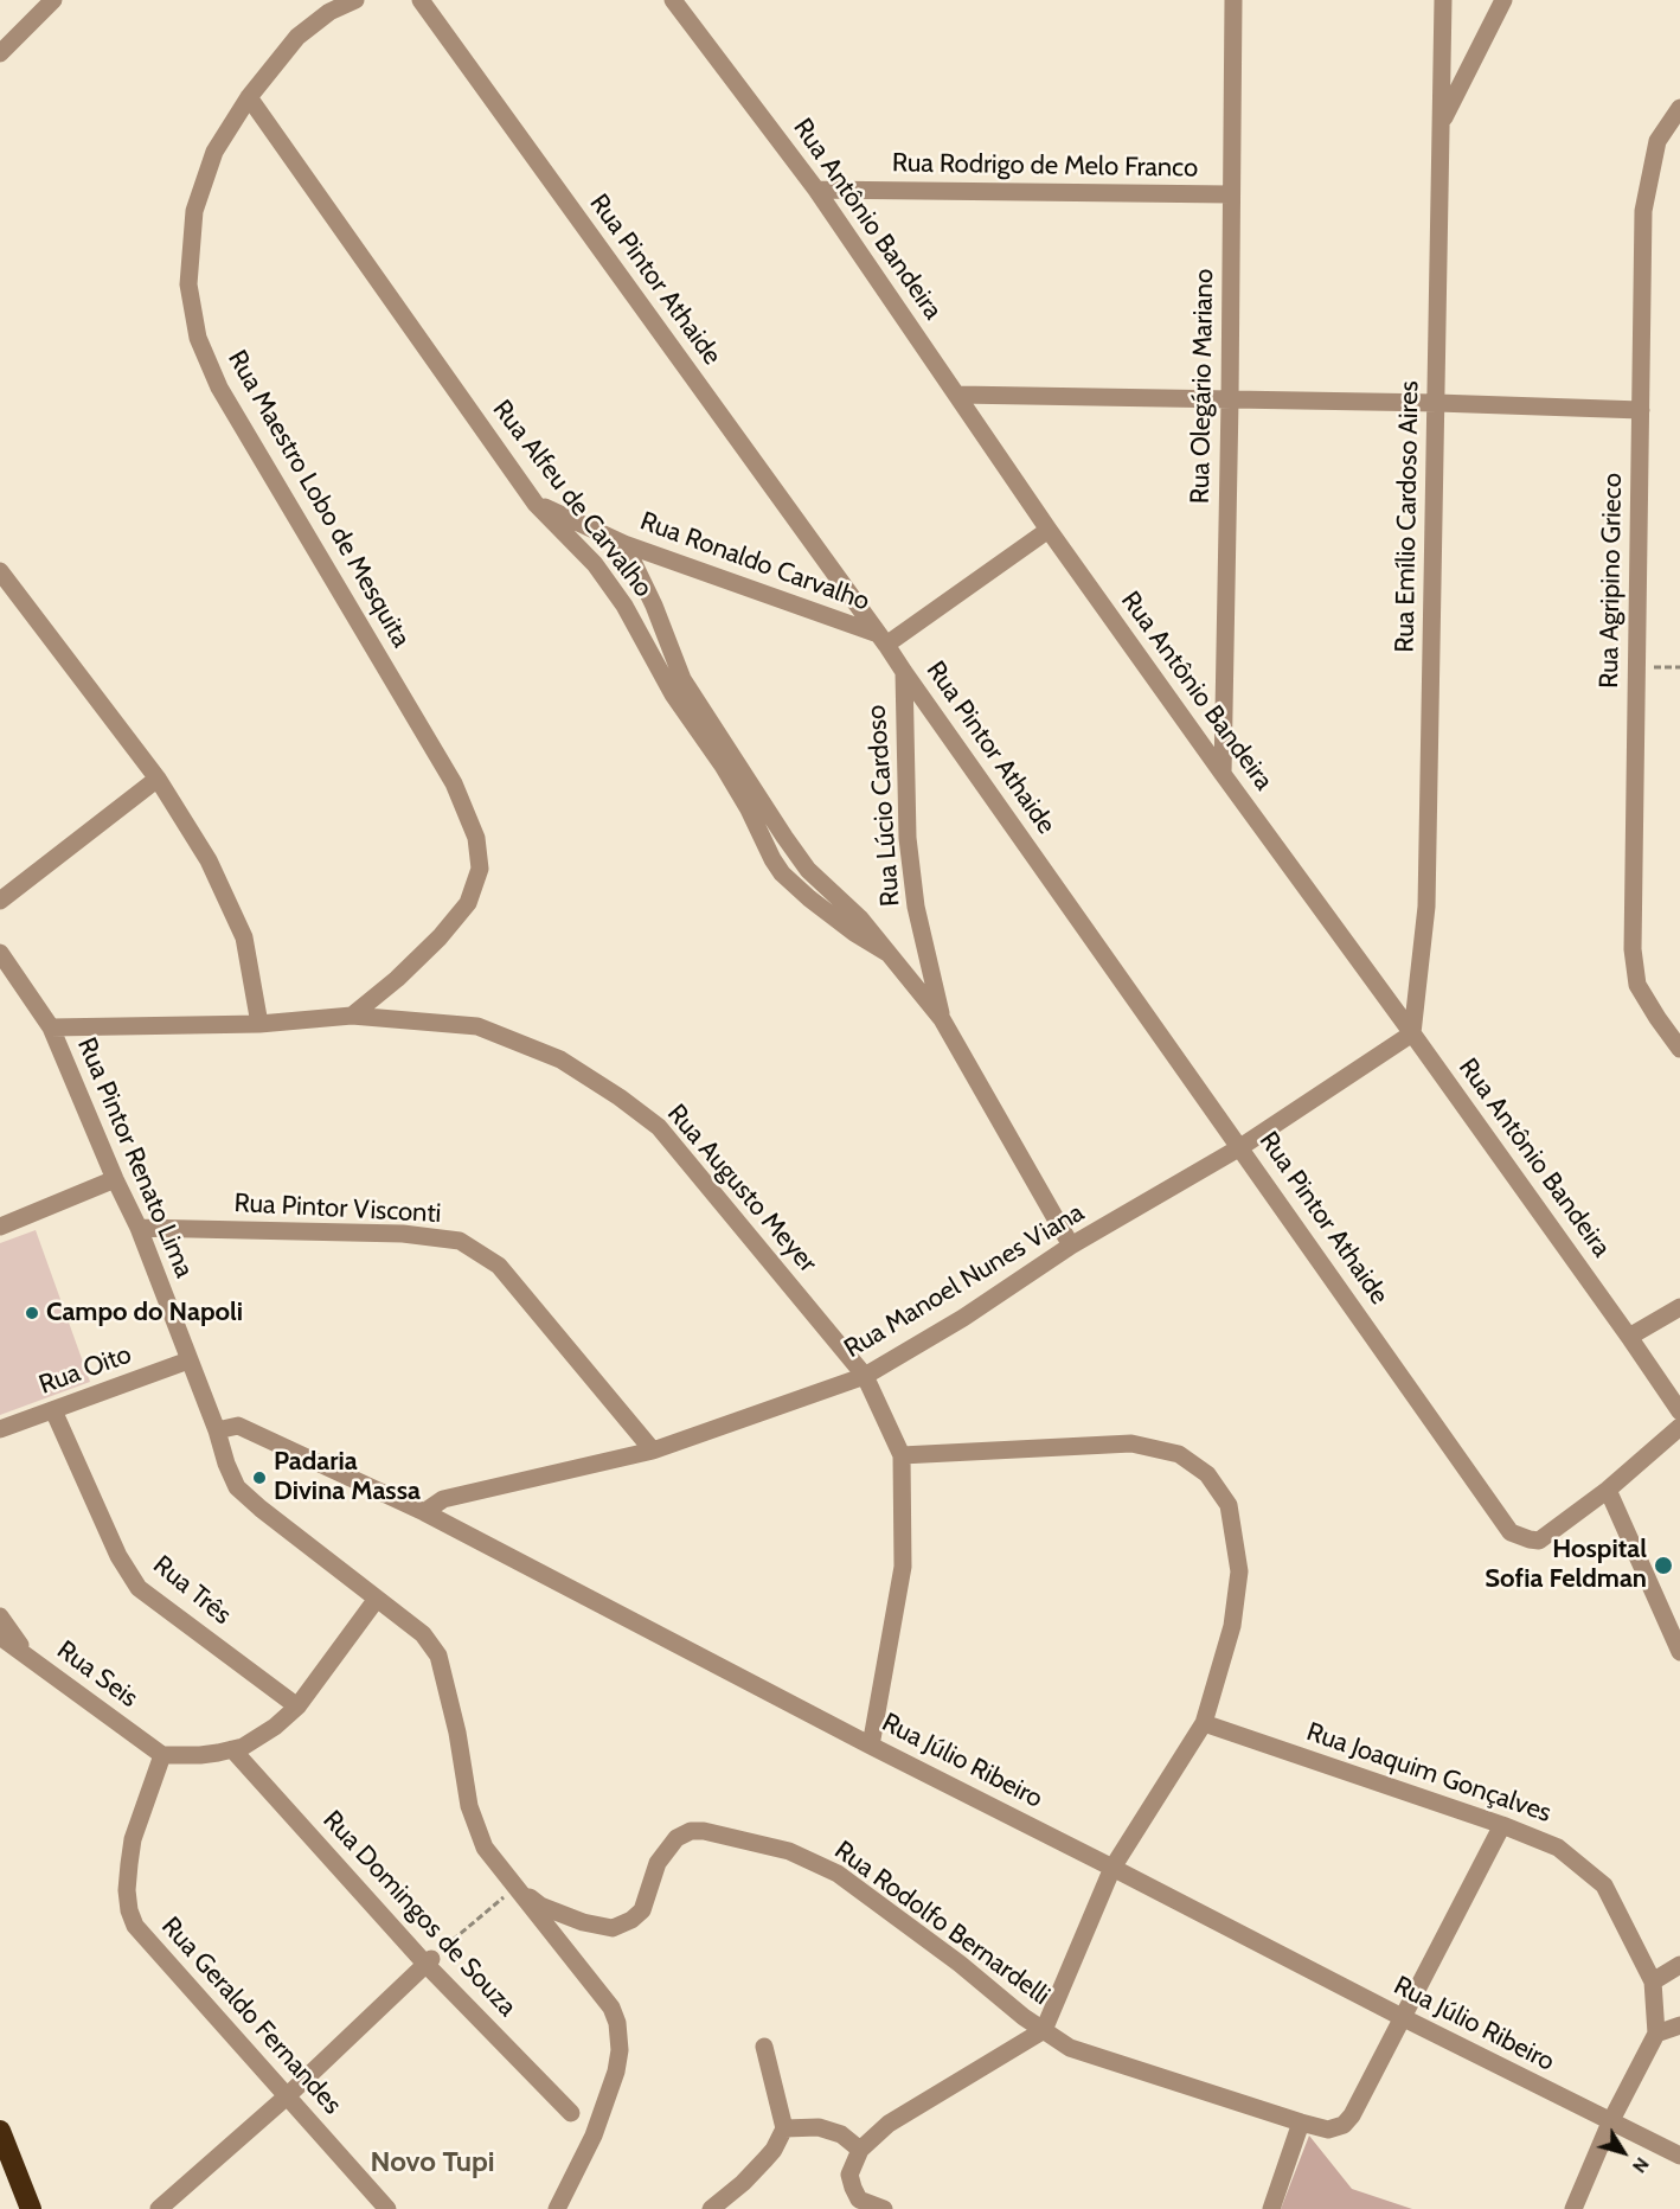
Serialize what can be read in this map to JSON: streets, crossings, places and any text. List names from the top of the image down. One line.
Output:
{"streets":{"street":["Rua Rodrigo de Melo Franco","Rua Antônio Bandeira","Rua Pintor Athaide","Rua Olegário Mariano","Rua Maestro Lobo de Mesquita","Rua Alfeu de Carvalho","Rua Emílio Cardoso Aires","Rua Ronaldo Carvalho","Rua Agripino Grieco","Rua Lúcio Cardoso","Rua Pintor Renato Lima","Rua Augusto Meyer","Rua Pintor Visconti","Rua Manoel Nunes Viana","Rua Oito","Rua Três","Rua Seis","Rua Júlio Ribeiro","Rua Joaquim Gonçalves","Rua Domingos de Souza","Rua Rodolfo Bernardelli","Rua Geraldo Fernandes"]},"crossings":[["Rua Rodrigo de Melo Franco","Rua Antônio Bandeira"],["Rua Rodrigo de Melo Franco","Rua Olegário Mariano"],["Rua Antônio Bandeira","Rua Olegário Mariano"],["Rua Antônio Bandeira","Rua Emílio Cardoso Aires"],["Rua Antônio Bandeira","Rua Manoel Nunes Viana"],["Rua Pintor Athaide","Rua Ronaldo Carvalho"],["Rua Pintor Athaide","Rua Lúcio Cardoso"],["Rua Pintor Athaide","Rua Manoel Nunes Viana"],["Rua Maestro Lobo de Mesquita","Rua Alfeu de Carvalho"],["Rua Maestro Lobo de Mesquita","Rua Augusto Meyer"],["Rua Alfeu de Carvalho","Rua Ronaldo Carvalho"],["Rua Alfeu de Carvalho","Rua Lúcio Cardoso"],["Rua Alfeu de Carvalho","Rua Manoel Nunes Viana"],["Rua Emílio Cardoso Aires","Rua Manoel Nunes Viana"],["Rua Pintor Renato Lima","Rua Augusto Meyer"],["Rua Pintor Renato Lima","Rua Pintor Visconti"],["Rua Pintor Renato Lima","Rua Oito"],["Rua Pintor Renato Lima","Rua Júlio Ribeiro"],["Rua Pintor Renato Lima","Rua Domingos de Souza"],["Rua Pintor Renato Lima","Rua Rodolfo Bernardelli"],["Rua Augusto Meyer","Rua Manoel Nunes Viana"],["Rua Pintor Visconti","Rua Manoel Nunes Viana"],["Rua Manoel Nunes Viana","Rua Júlio Ribeiro"],["Rua Oito","Rua Três"],["Rua Seis","Rua Geraldo Fernandes"],["Rua Júlio Ribeiro","Rua Rodolfo Bernardelli"]],"districts":["Novo Tupi"],"places":["Campo do Napoli","Padaria Divina Massa","Hospital Sofia Feldman"],"north":"bottom right"}
